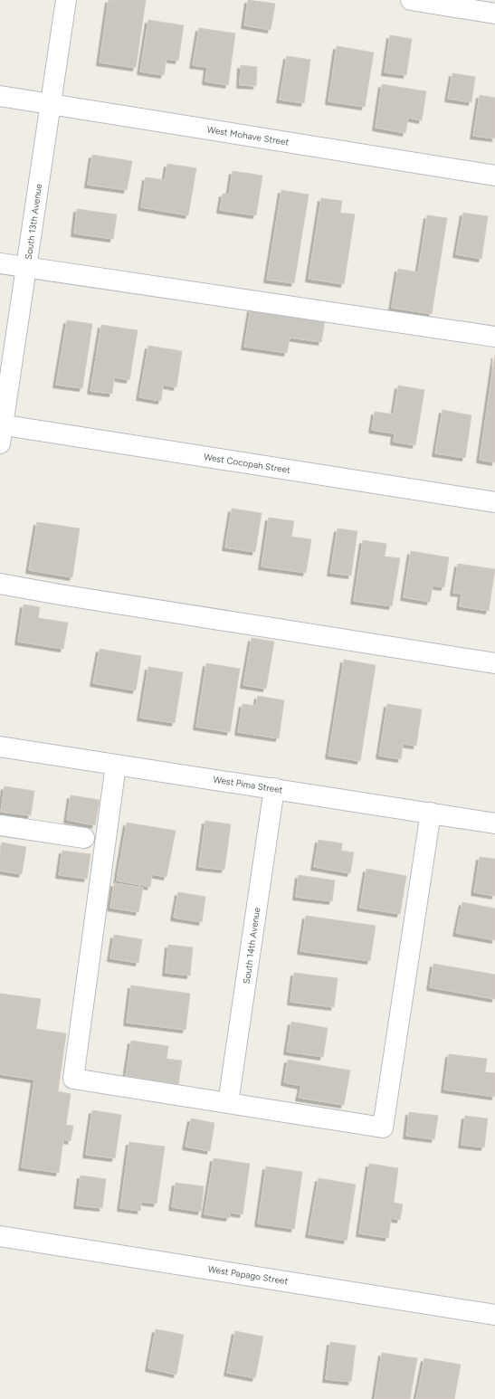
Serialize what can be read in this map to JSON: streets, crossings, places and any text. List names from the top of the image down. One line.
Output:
{"streets":{"street":["West Mohave Street","South 13th Avenue","West Cocopah Street","West Pima Street","South 14th Avenue","West Papago Street"]},"crossings":[["West Mohave Street","South 13th Avenue"],["South 13th Avenue","West Cocopah Street"],["West Pima Street","South 14th Avenue"]]}
